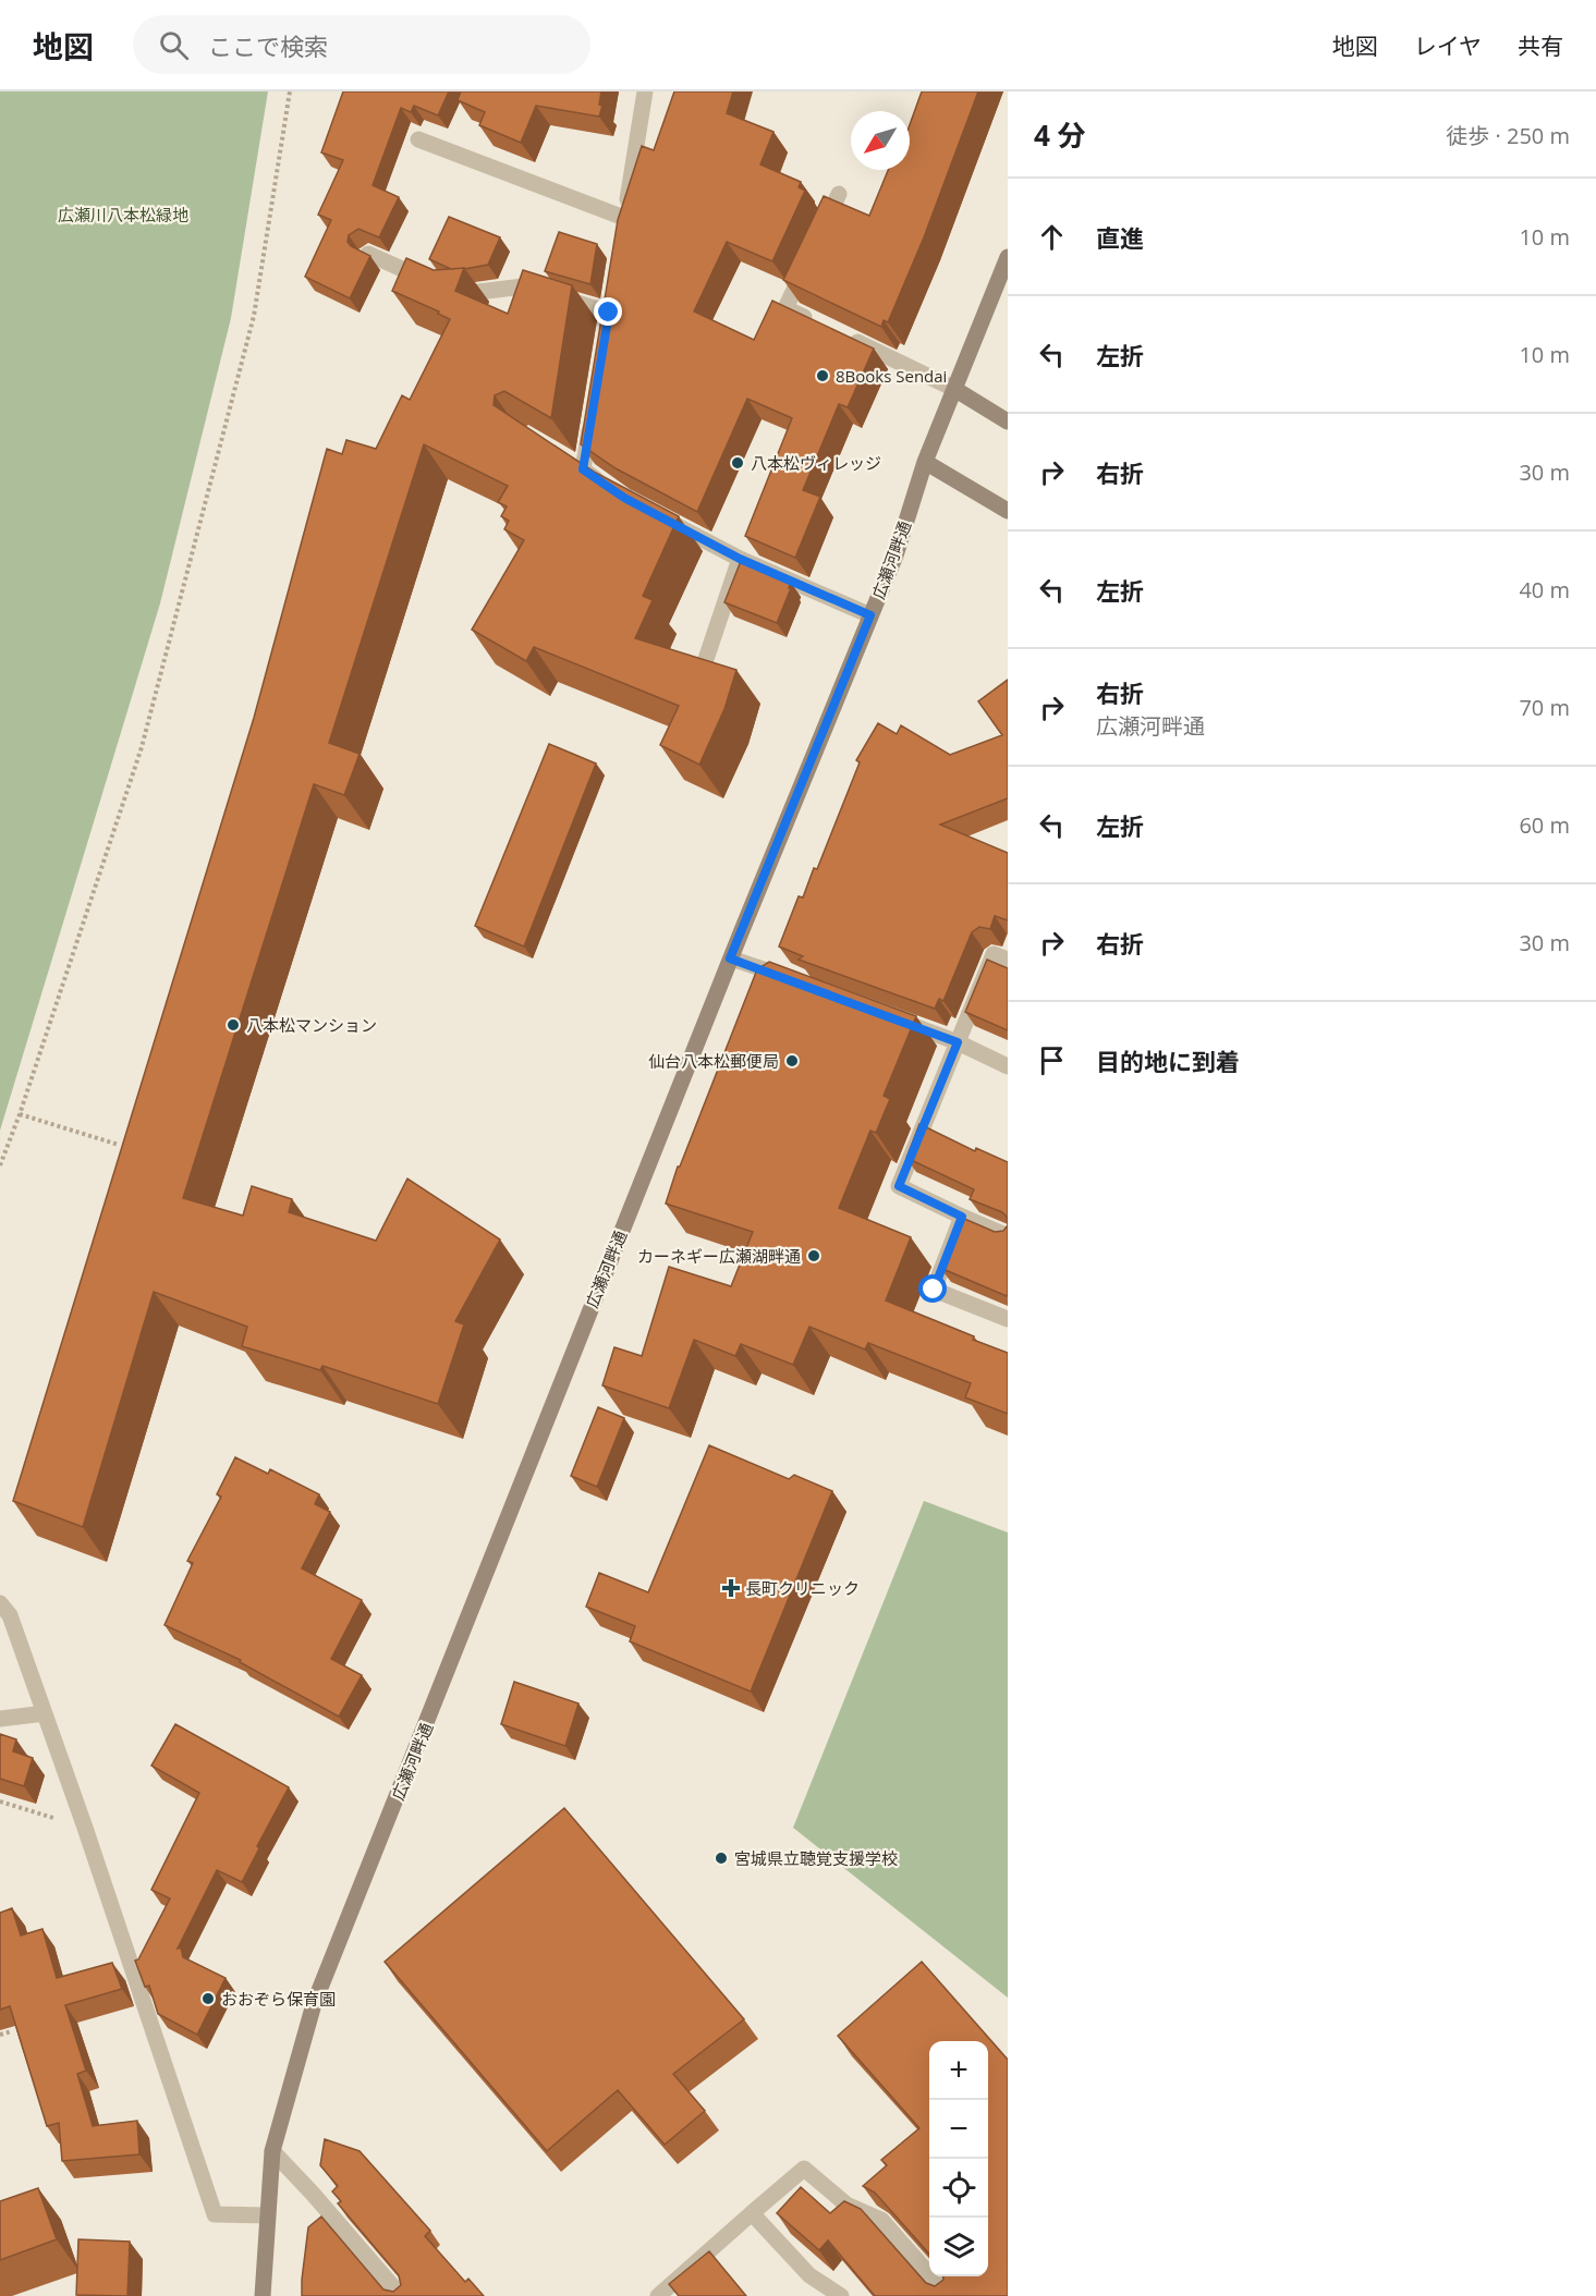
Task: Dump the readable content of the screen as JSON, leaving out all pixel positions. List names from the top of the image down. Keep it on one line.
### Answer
{"streets":{"street":["広瀬河畔通"]},"parks":["広瀬川八本松緑地"],"places":{"other":["8Books Sendai","八本松ヴィレッジ","八本松マンション","仙台八本松郵便局","カーネギー広瀬湖畔通","宮城県立聴覚支援学校","おおぞら保育園"],"health":["長町クリニック"]},"north":"bottom left","page":{"header":"地図","search":"ここで検索","nav":["地図","レイヤ","共有"],"heading":["4 分","徒歩 · 250 m"],"list":[["直進","10 m"],["左折","10 m"],["右折","30 m"],["左折","40 m"],["右折","広瀬河畔通","70 m"],["左折","60 m"],["右折","30 m"],"目的地に到着"],"map_buttons":["+","−"]}}
